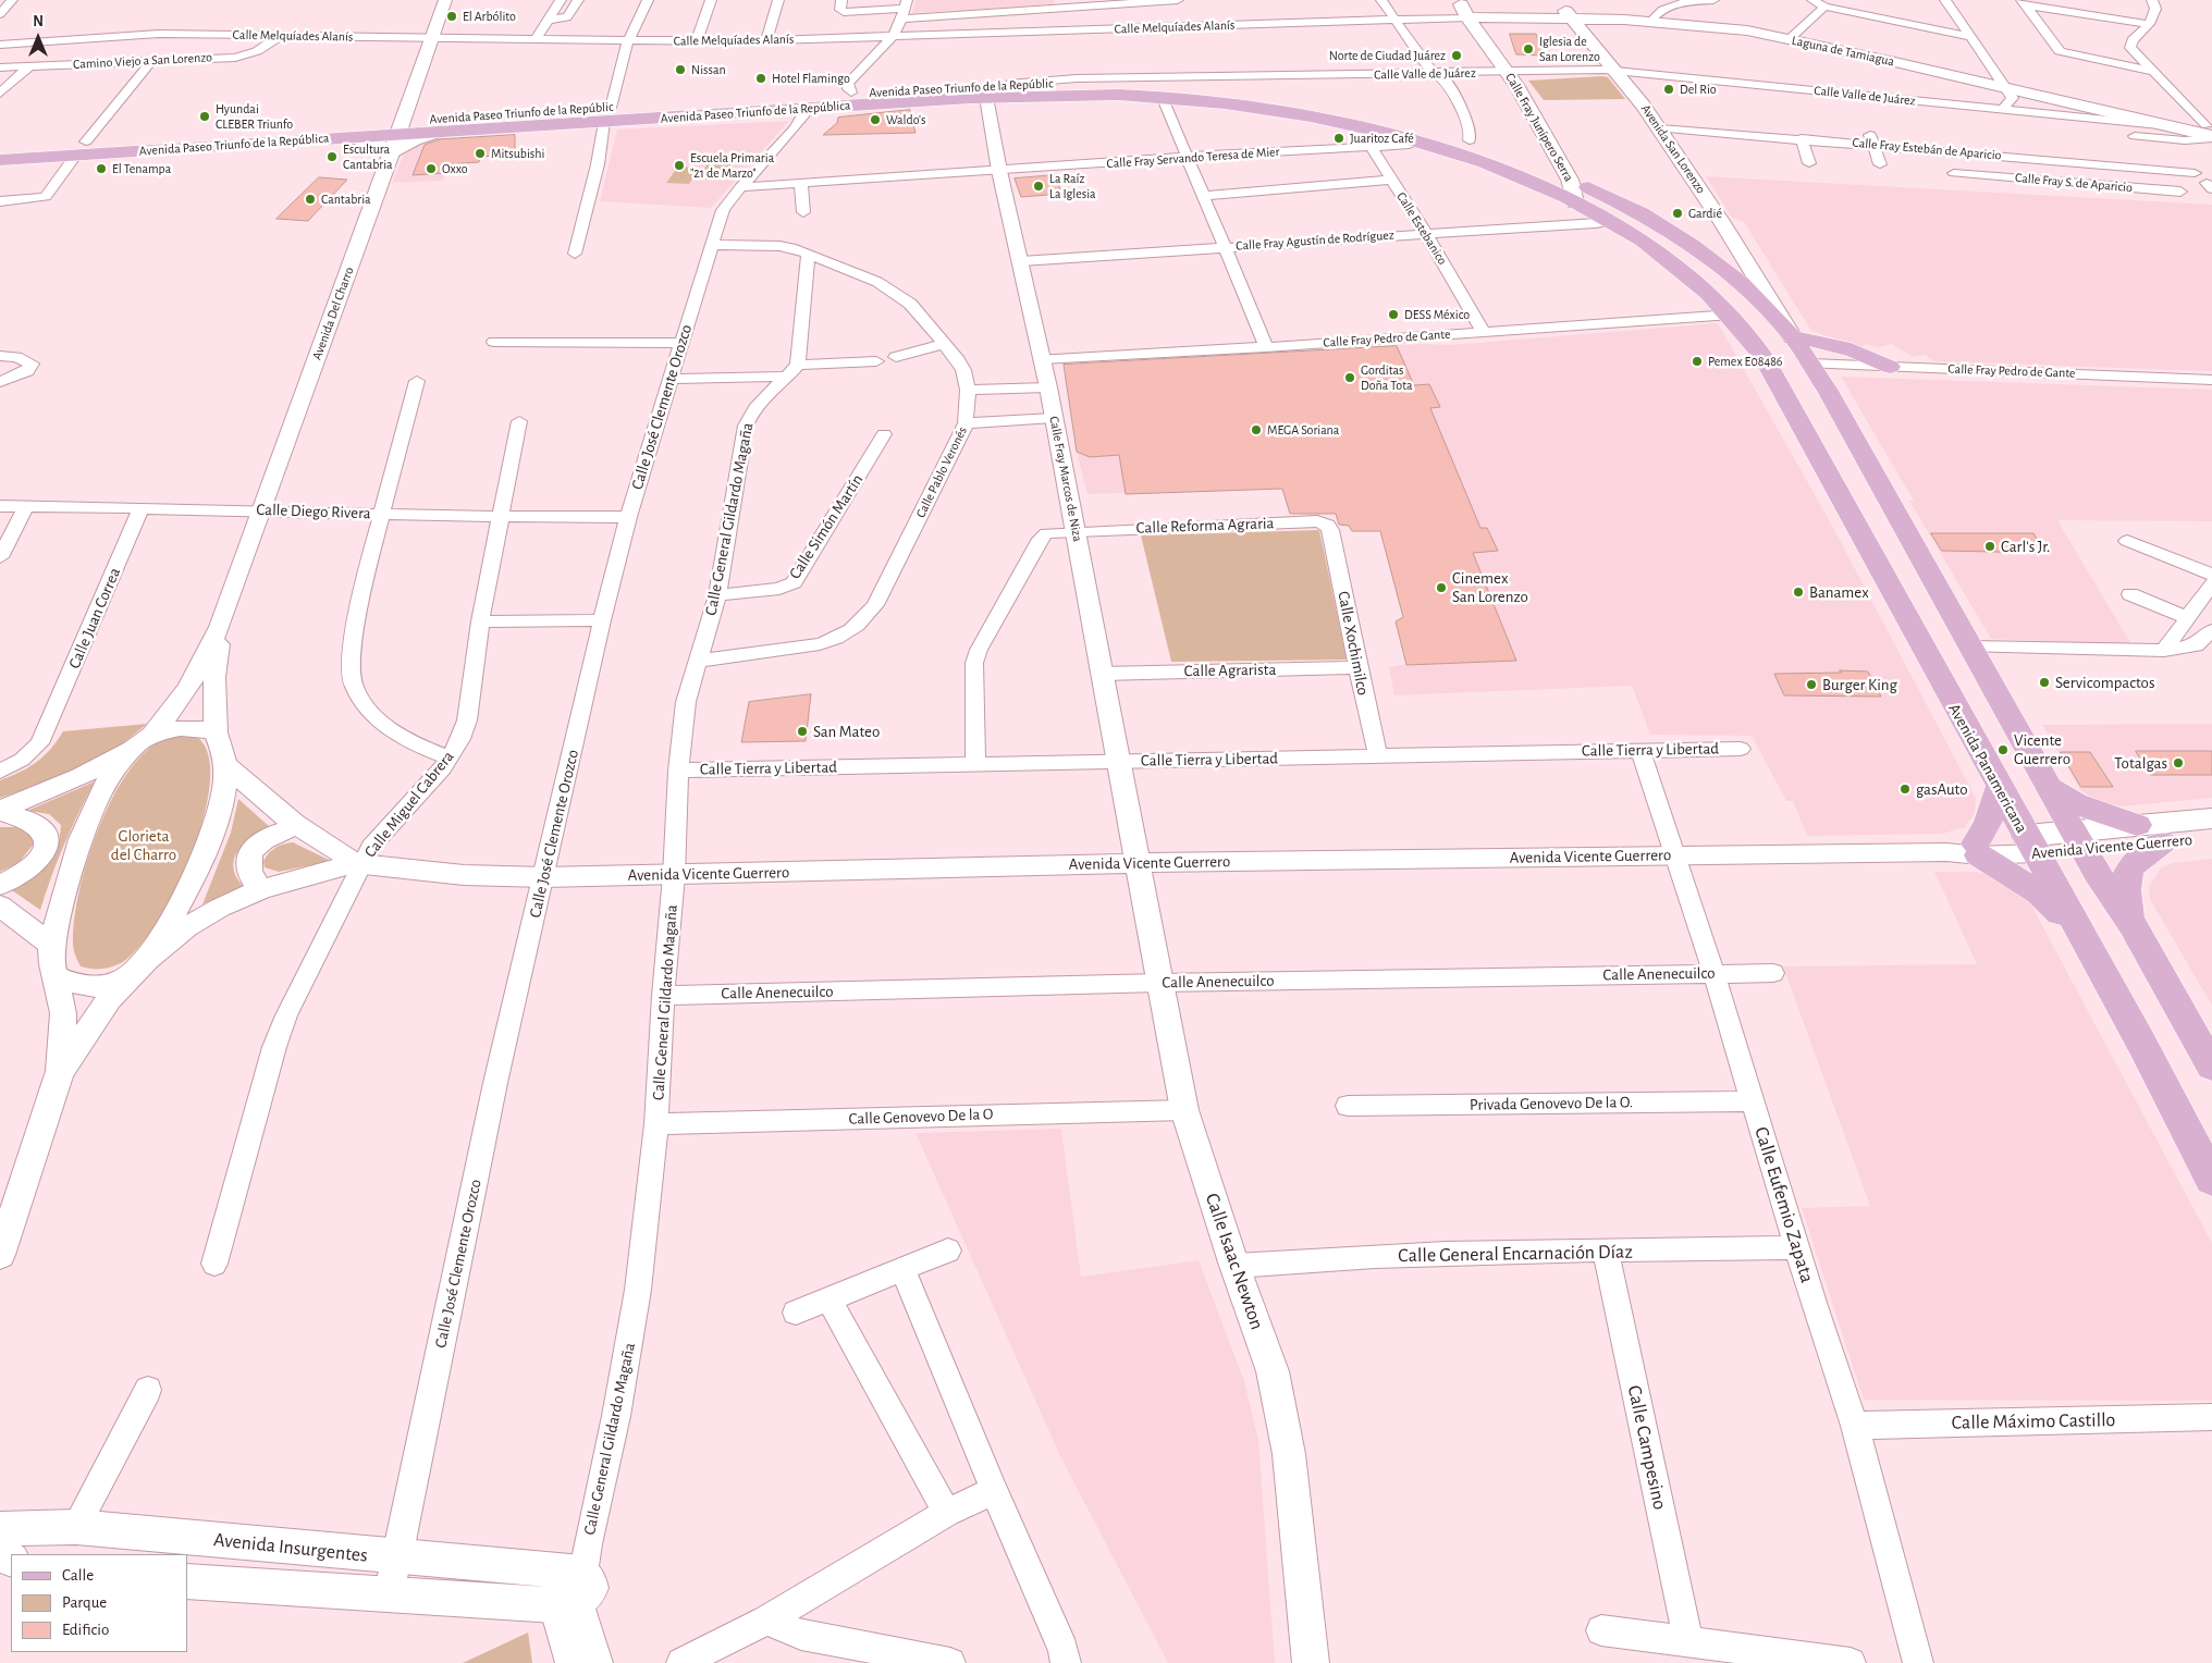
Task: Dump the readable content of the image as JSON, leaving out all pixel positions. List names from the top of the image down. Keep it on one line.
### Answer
{"streets":{"main road":["Laguna de Tamiagua","Avenida Paseo Triunfo de la Repúblic","Avenida Paseo Triunfo de la República","Calle Fray Junípero Serra","Avenida San Lorenzo","Avenida Panamericana","Avenida Vicente Guerrero"],"street":["Calle Melquíades Alanís","Camino Viejo a San Lorenzo","Calle Valle de Juárez","Calle Fray Estebán de Aparicio","Calle Fray Servando Teresa de Mier","Calle Fray S. de Aparicio","Calle Estebanico","Calle Fray Agustín de Rodríguez","Avenida Del Charro","Calle Fray Pedro de Gante","Calle José Clemente Orozco","Calle Pablo Veronés","Calle Fray Marcos de Niza","Calle Diego Rivera","Calle General Gildardo Magaña","Calle Reforma Agraria","Calle Simón Martín","Calle Juan Correa","Calle Xochimilco","Calle Agrarista","Calle Tierra y Libertad","Calle Miguel Cabrera","Calle Anenecuilco","Privada Genovevo De la O.","Calle Genovevo De la O","Calle Eufemio Zapata","Calle General Encarnación Díaz","Calle Isaac Newton","Calle Máximo Castillo","Calle Campesino","Avenida Insurgentes"]},"crossings":[["Calle Melquíades Alanís","Laguna de Tamiagua"],["Calle Melquíades Alanís","Camino Viejo a San Lorenzo"],["Calle Melquíades Alanís","Calle Fray Junípero Serra"],["Calle Melquíades Alanís","Avenida Del Charro"],["Laguna de Tamiagua","Calle Valle de Juárez"],["Laguna de Tamiagua","Calle Fray Junípero Serra"],["Laguna de Tamiagua","Avenida San Lorenzo"],["Calle Valle de Juárez","Avenida Paseo Triunfo de la Repúblic"],["Calle Valle de Juárez","Calle Fray Junípero Serra"],["Calle Valle de Juárez","Avenida San Lorenzo"],["Avenida Paseo Triunfo de la Repúblic","Avenida Paseo Triunfo de la República"],["Avenida Paseo Triunfo de la Repúblic","Avenida Del Charro"],["Avenida Paseo Triunfo de la República","Calle Fray Junípero Serra"],["Avenida Paseo Triunfo de la República","Calle Fray Servando Teresa de Mier"],["Avenida Paseo Triunfo de la República","Calle Estebanico"],["Avenida Paseo Triunfo de la República","Calle Fray Agustín de Rodríguez"],["Avenida Paseo Triunfo de la República","Avenida Del Charro"],["Avenida Paseo Triunfo de la República","Calle Fray Pedro de Gante"],["Avenida Paseo Triunfo de la República","Calle José Clemente Orozco"],["Avenida Paseo Triunfo de la República","Calle Fray Marcos de Niza"],["Avenida Paseo Triunfo de la República","Avenida Panamericana"],["Avenida San Lorenzo","Calle Fray Estebán de Aparicio"],["Calle Fray Estebán de Aparicio","Calle Fray S. de Aparicio"],["Calle Fray Servando Teresa de Mier","Calle Estebanico"],["Calle Fray Servando Teresa de Mier","Calle José Clemente Orozco"],["Calle Fray Servando Teresa de Mier","Calle Fray Marcos de Niza"],["Calle Estebanico","Calle Fray Agustín de Rodríguez"],["Calle Estebanico","Calle Fray Pedro de Gante"],["Calle Fray Agustín de Rodríguez","Calle Fray Marcos de Niza"],["Avenida Del Charro","Calle Diego Rivera"],["Calle Fray Pedro de Gante","Calle Fray Marcos de Niza"],["Calle José Clemente Orozco","Calle Pablo Veronés"],["Calle José Clemente Orozco","Calle Diego Rivera"],["Calle José Clemente Orozco","Avenida Vicente Guerrero"],["Calle José Clemente Orozco","Avenida Insurgentes"],["Calle Pablo Veronés","Calle General Gildardo Magaña"],["Calle Fray Marcos de Niza","Calle Reforma Agraria"],["Calle Fray Marcos de Niza","Calle Agrarista"],["Calle Fray Marcos de Niza","Calle Tierra y Libertad"],["Calle Fray Marcos de Niza","Avenida Vicente Guerrero"],["Calle Fray Marcos de Niza","Calle Isaac Newton"],["Calle Diego Rivera","Calle Juan Correa"],["Calle Diego Rivera","Calle Miguel Cabrera"],["Calle General Gildardo Magaña","Calle Simón Martín"],["Calle General Gildardo Magaña","Calle Tierra y Libertad"],["Calle General Gildardo Magaña","Avenida Vicente Guerrero"],["Calle General Gildardo Magaña","Calle Anenecuilco"],["Calle General Gildardo Magaña","Calle Genovevo De la O"],["Calle General Gildardo Magaña","Avenida Insurgentes"],["Calle Reforma Agraria","Calle Xochimilco"],["Calle Xochimilco","Calle Agrarista"],["Calle Xochimilco","Calle Tierra y Libertad"],["Calle Tierra y Libertad","Calle Eufemio Zapata"],["Avenida Panamericana","Avenida Vicente Guerrero"],["Calle Miguel Cabrera","Avenida Vicente Guerrero"],["Avenida Vicente Guerrero","Calle Eufemio Zapata"],["Avenida Vicente Guerrero","Calle Isaac Newton"],["Calle Anenecuilco","Calle Eufemio Zapata"],["Calle Anenecuilco","Calle Isaac Newton"],["Privada Genovevo De la O.","Calle Eufemio Zapata"],["Calle Genovevo De la O","Calle Isaac Newton"],["Calle Eufemio Zapata","Calle General Encarnación Díaz"],["Calle Eufemio Zapata","Calle Máximo Castillo"],["Calle General Encarnación Díaz","Calle Isaac Newton"],["Calle General Encarnación Díaz","Calle Campesino"]],"parks":["Glorieta del Charro"],"places":["El Arbólito","Iglesia de San Lorenzo","Norte de Ciudad Juárez","Nissan","Hotel Flamingo","Del Rio","Hyundai CLEBER Triunfo","Waldo's","Juaritoz Café","Mitsubishi","Escultura Cantabria","Escuela Primaria \"21 de Marzo\"","El Tenampa","Oxxo","La Raíz La Iglesia","Cantabria","Gardié","DESS México","Pemex E08486","Gorditas Doña Tota","MEGA Soriana","Carl's Jr.","Cinemex San Lorenzo","Banamex","Servicompactos","Burger King","San Mateo","Vicente Guerrero","Totalgas","gasAuto"],"legend":["Calle","Parque","Edificio"],"north":"top"}
